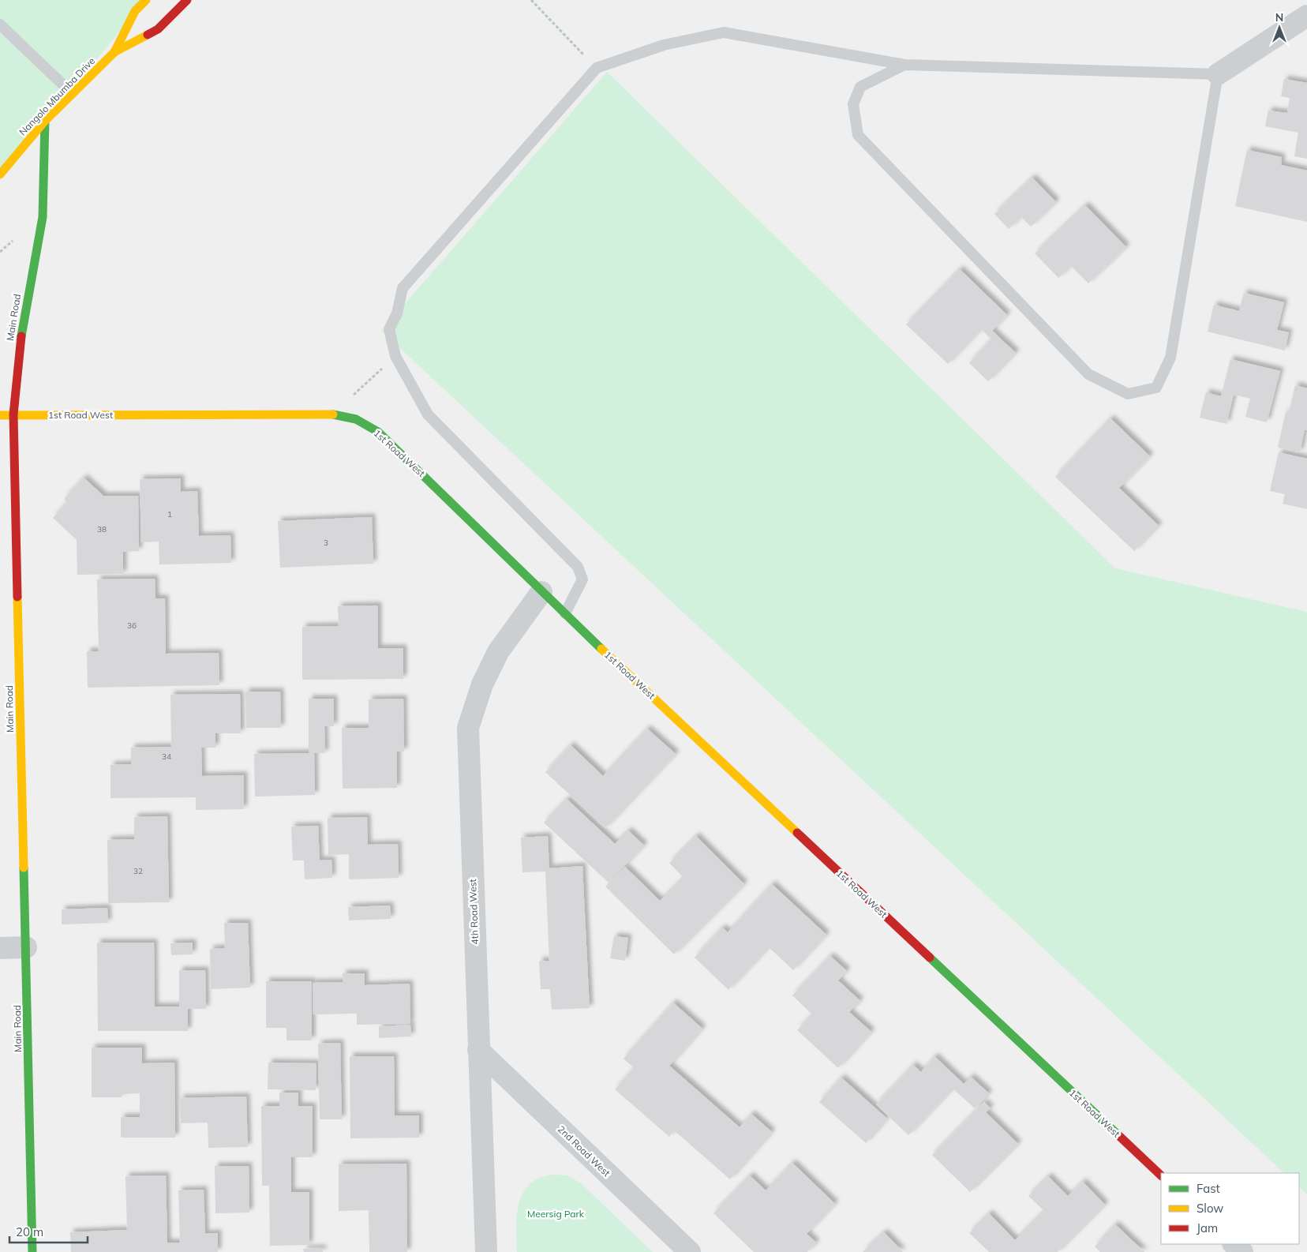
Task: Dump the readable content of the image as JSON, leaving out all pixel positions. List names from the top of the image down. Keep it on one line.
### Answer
{"streets":{"street":["Nangolo Mbumba Drive","Main Road","1st Road West","4th Road West","2nd Road West"]},"crossings":[["Nangolo Mbumba Drive","Main Road"],["Main Road","1st Road West"],["1st Road West","4th Road West"],["4th Road West","2nd Road West"]],"parks":["Meersig Park"],"house_numbers":["1","38","3","36","34","32"],"legend":["Fast","Slow","Jam"],"scale_bar":"20 m","north":"top"}
